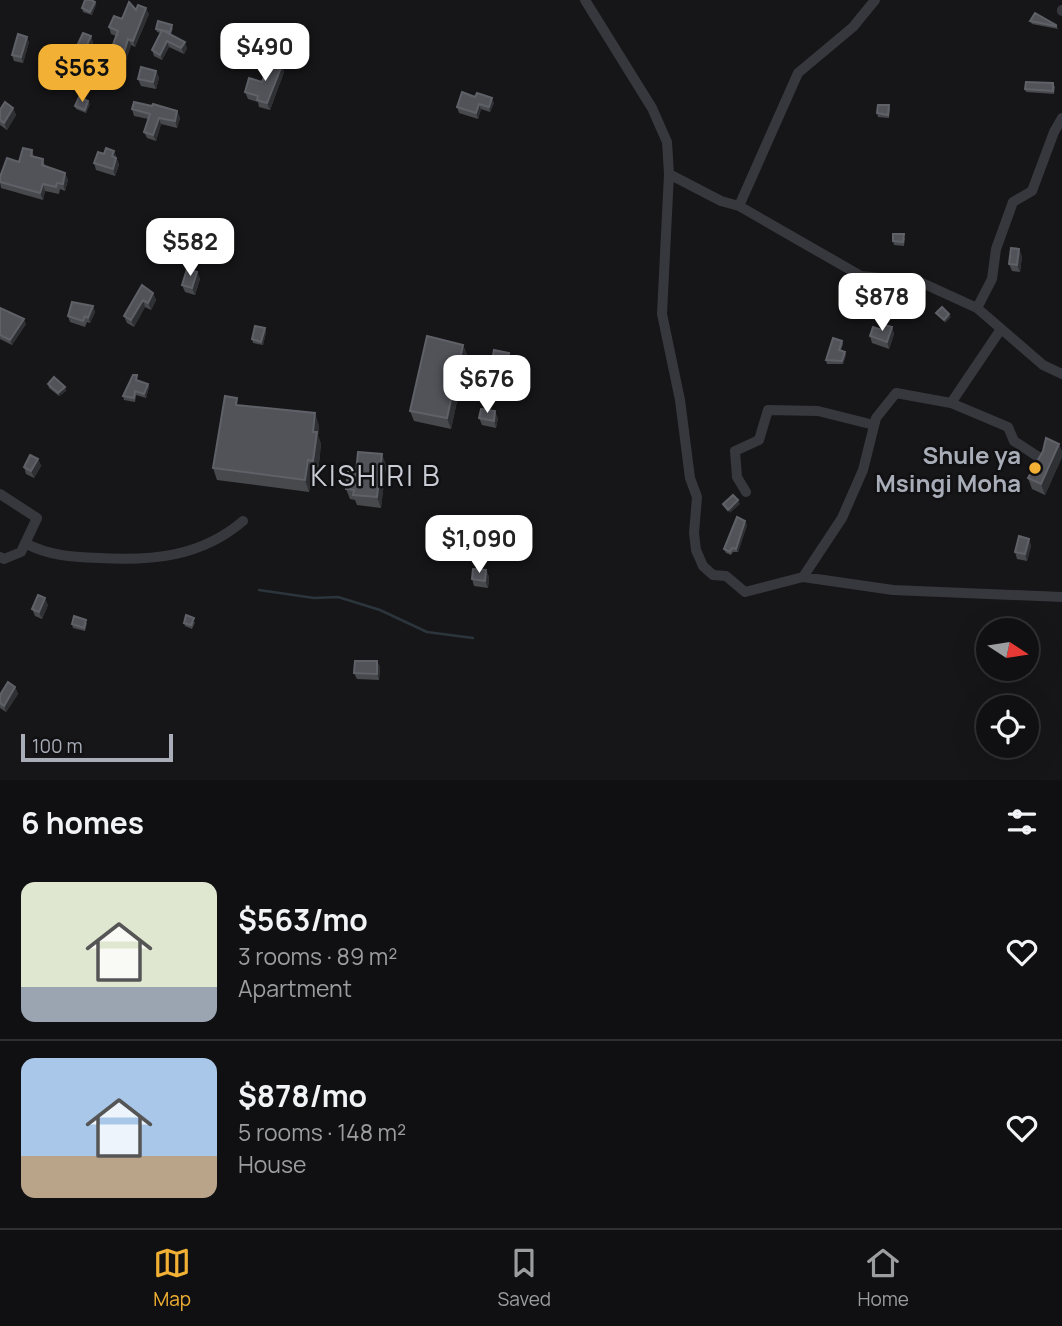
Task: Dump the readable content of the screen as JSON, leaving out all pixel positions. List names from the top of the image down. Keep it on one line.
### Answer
{"districts":["KISHIRI B"],"places":["Shule ya Msingi Moha"],"scale_bar":"100 m","north":"right","page":{"price":["$490","$563","$582","$878","$676","$1,090"],"scale":"100 m","heading":"6 homes","list":[{"name":"$563/mo","note":"3 rooms · 89 m² · Apartment"},{"name":"$878/mo","note":"5 rooms · 148 m² · House"}],"tabs":["Map","Saved","Home"]}}
